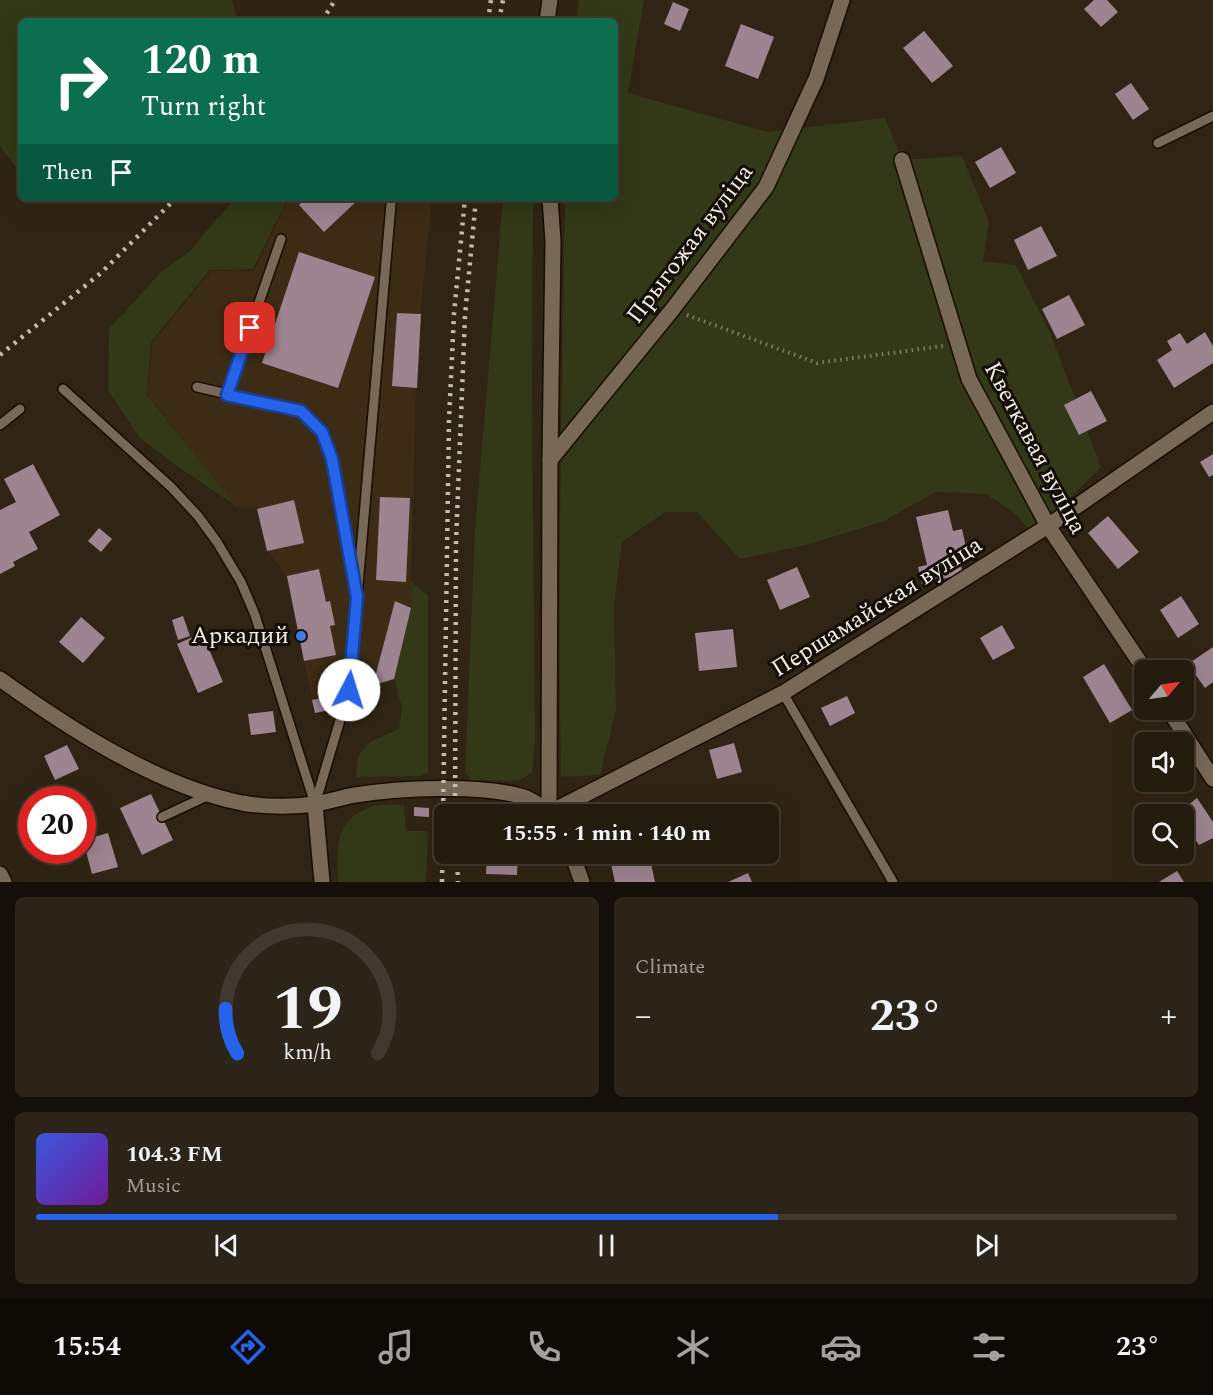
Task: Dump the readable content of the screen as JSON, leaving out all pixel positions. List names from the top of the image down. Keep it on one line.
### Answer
{"streets":{"street":["Прыгожая вуліца","Кветкавая вуліца","Першамайская вуліца"]},"crossings":[["Кветкавая вуліца","Першамайская вуліца"]],"places":["Аркадий"],"north":"top right","page":{"turn":["120 m","Turn right"],"then":"Then","limit":"20","trip":"15:55 · 1 min · 140 m","tile":"Climate","heat":["−","23°","+"],"song":["104.3 FM","Music"],"tabs":["15:54","23°"],"gauge":["19","km/h"]}}
